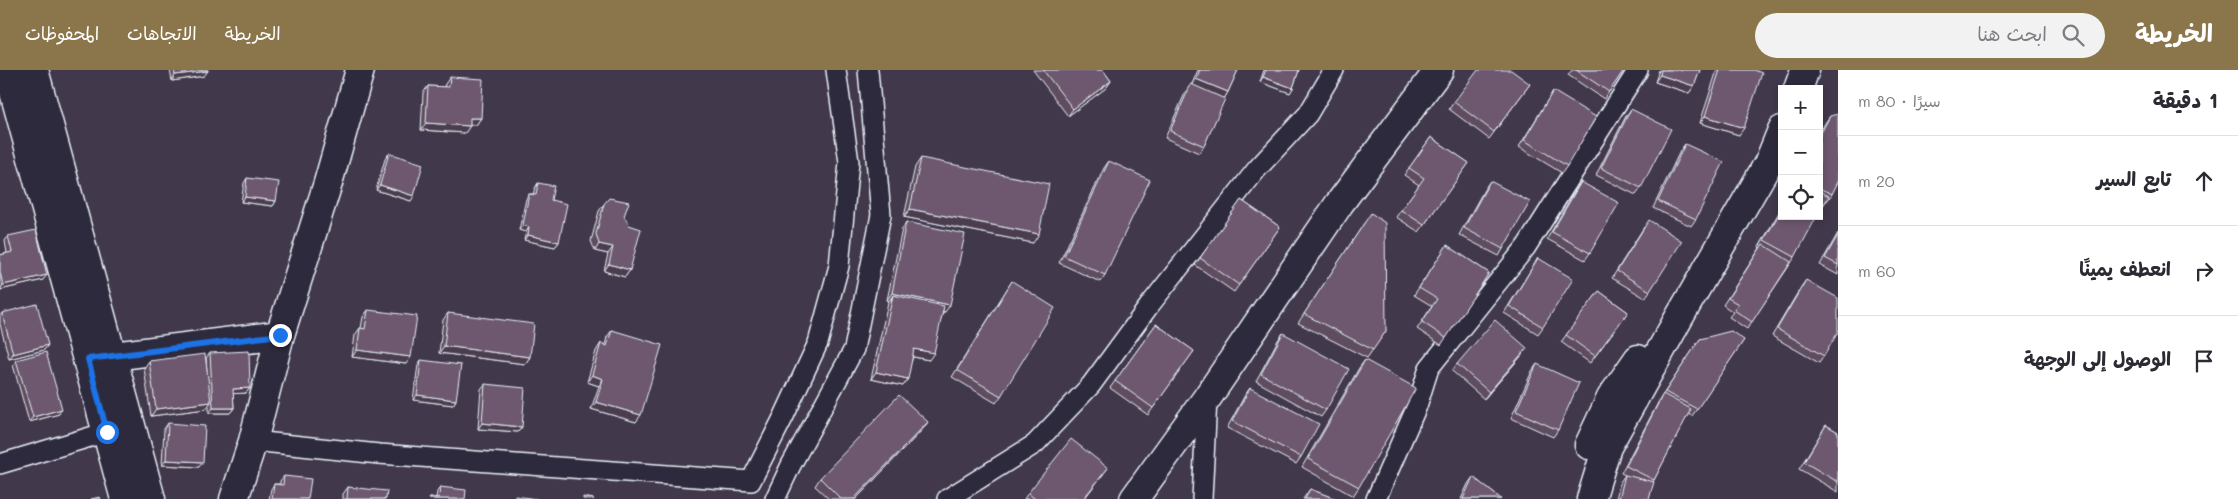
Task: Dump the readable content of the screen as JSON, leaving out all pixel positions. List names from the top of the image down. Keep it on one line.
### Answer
{"page":{"header":"الخريطة","search":"ابحث هنا","nav":["الخريطة","الاتجاهات","المحفوظات"],"heading":["1 دقيقة","سيرًا · 80 m"],"map_buttons":["+","−"],"list":[["تابع السير","20 m"],["انعطف يمينًا","60 m"],"الوصول إلى الوجهة"]}}
